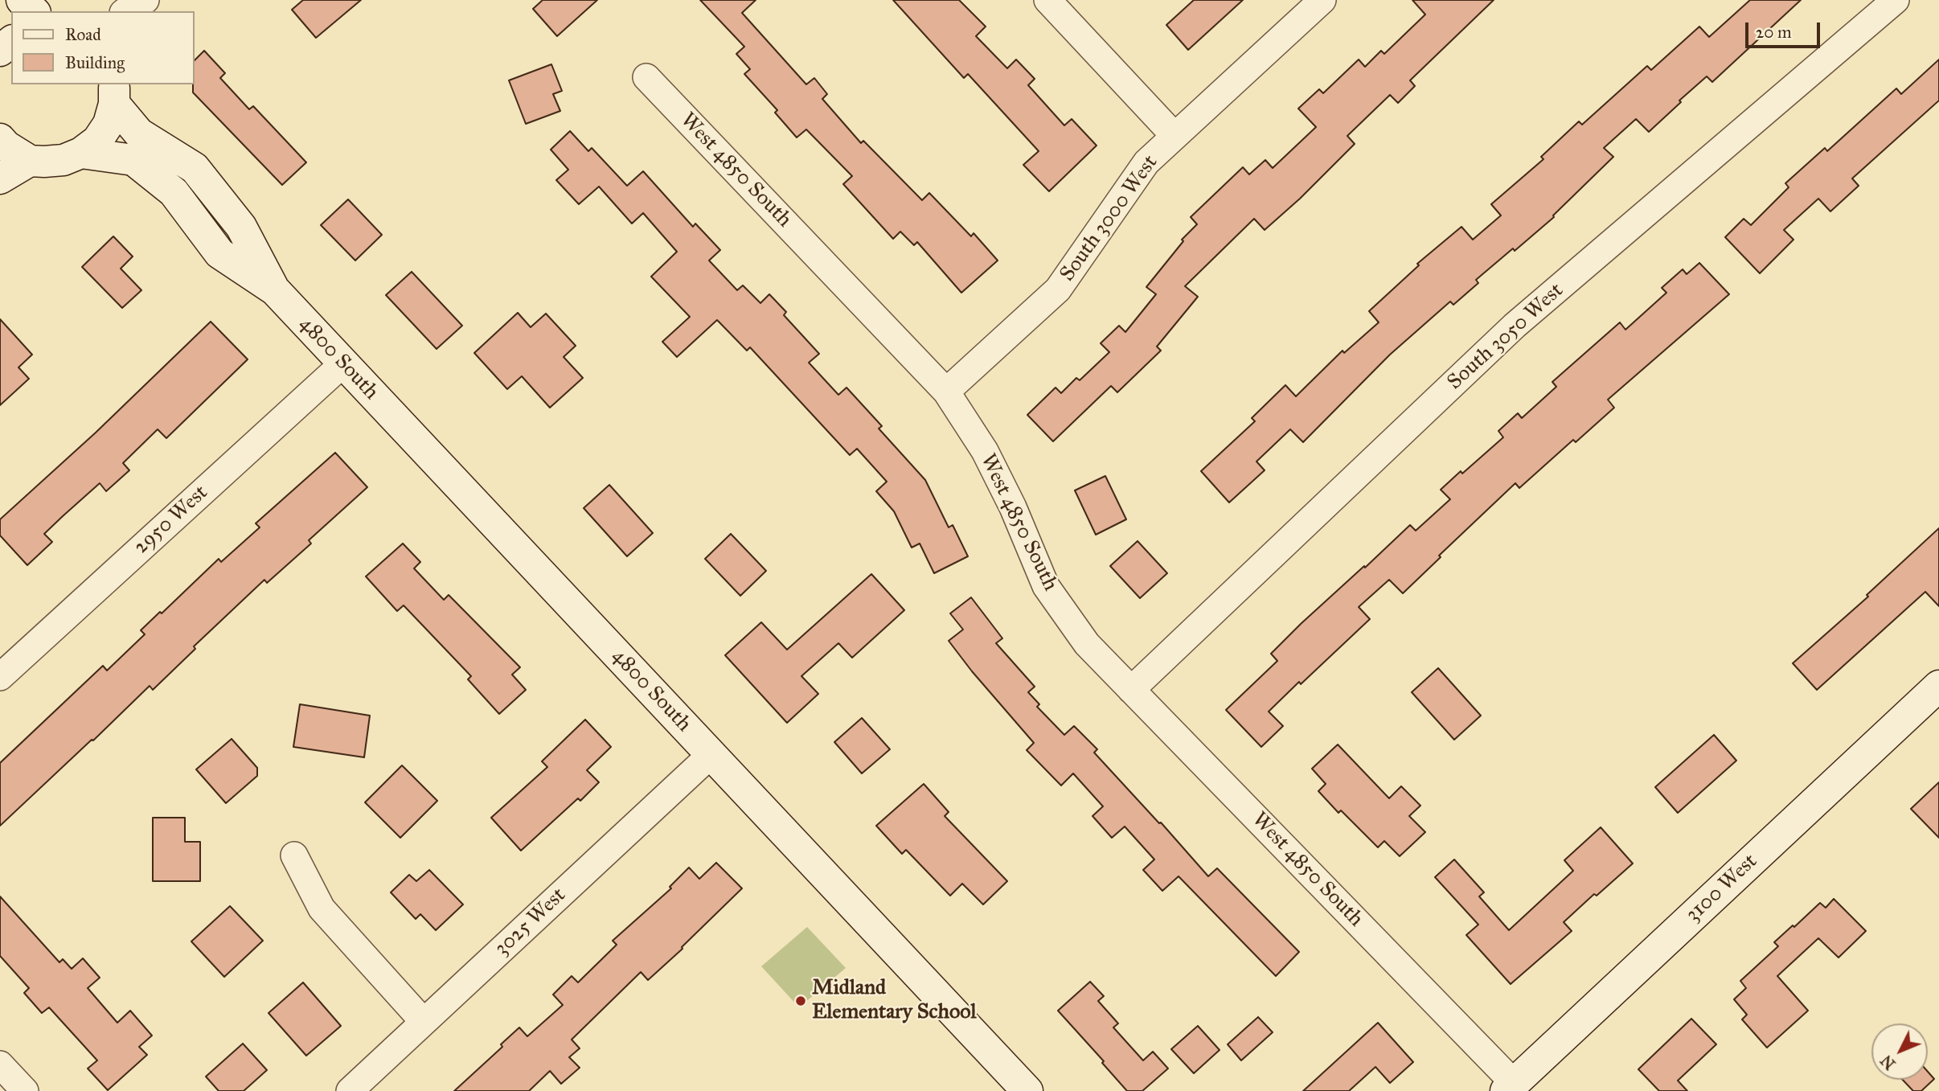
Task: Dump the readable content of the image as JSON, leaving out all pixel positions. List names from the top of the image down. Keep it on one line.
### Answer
{"streets":{"main road":["4800 South","3100 West"],"street":["West 4850 South","South 3000 West","South 3050 West","2950 West","3025 West"]},"crossings":[["West 4850 South","South 3000 West"],["West 4850 South","South 3050 West"],["West 4850 South","3100 West"],["4800 South","2950 West"],["4800 South","3025 West"]],"places":["Midland Elementary School"],"legend":["Road","Building"],"scale_bar":"20 m","north":"bottom left"}
